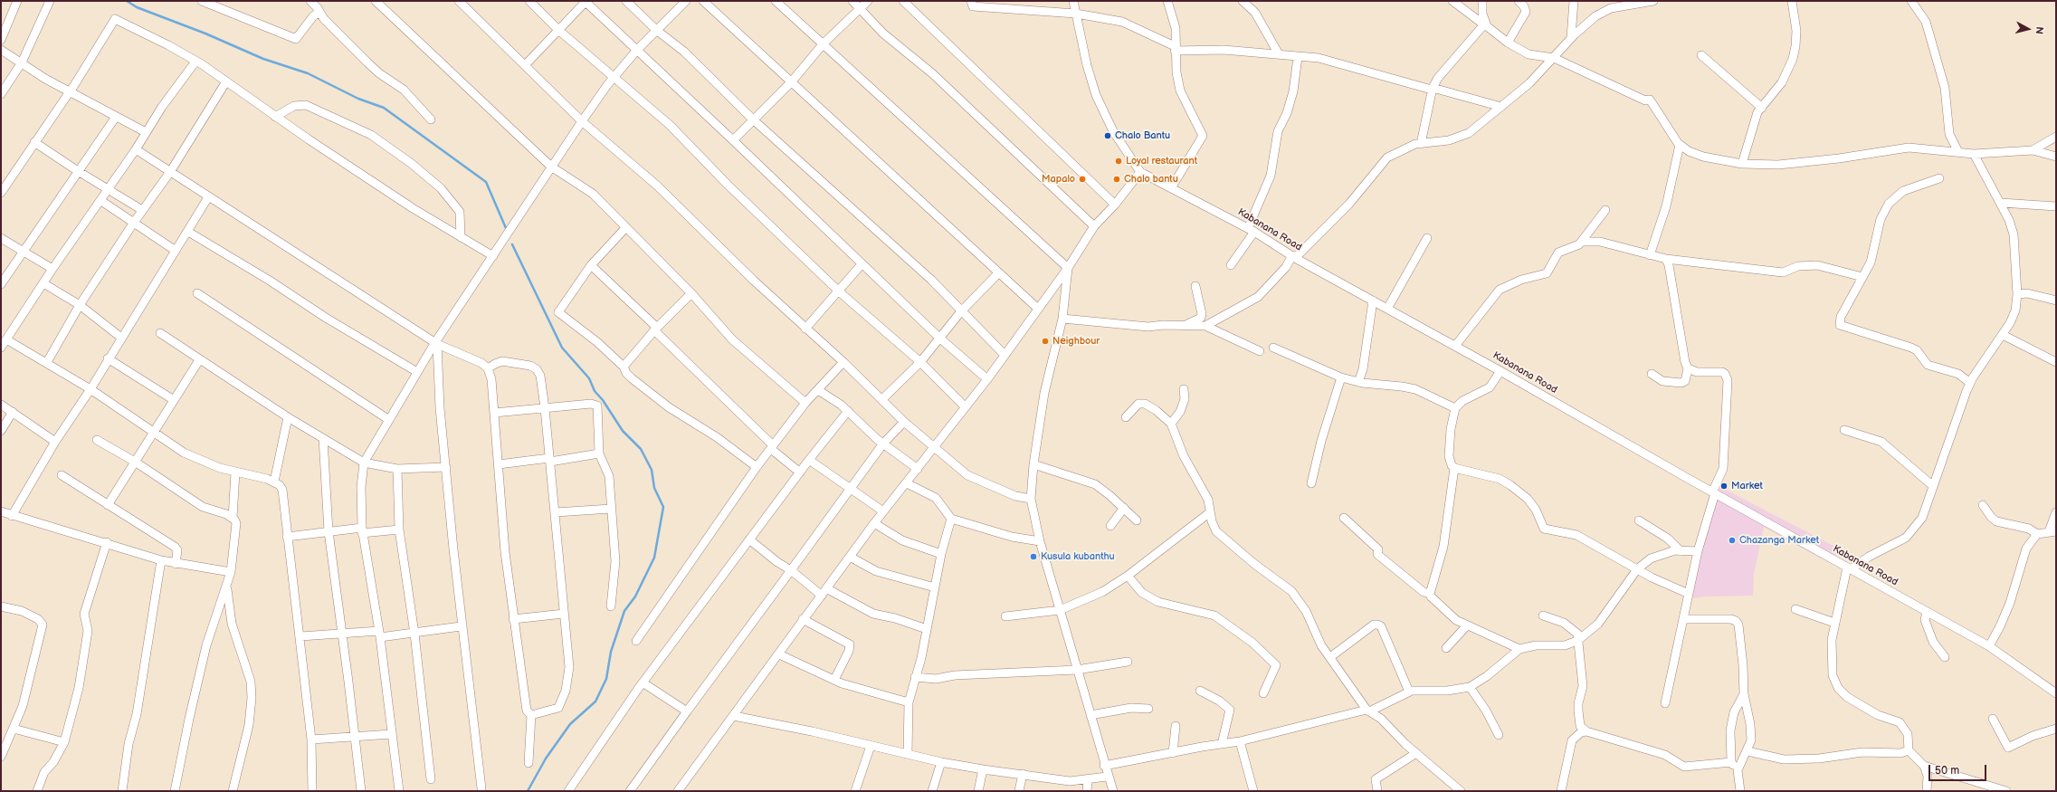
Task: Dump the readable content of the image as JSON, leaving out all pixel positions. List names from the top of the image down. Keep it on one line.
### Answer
{"streets":{"street":["Kabanana Road"]},"places":["Chalo Bantu","Loyal restaurant","Mapalo","Chalo bantu","Neighbour","Market","Chazanga Market","Kusula kubanthu"],"scale_bar":"50 m","north":"right"}
